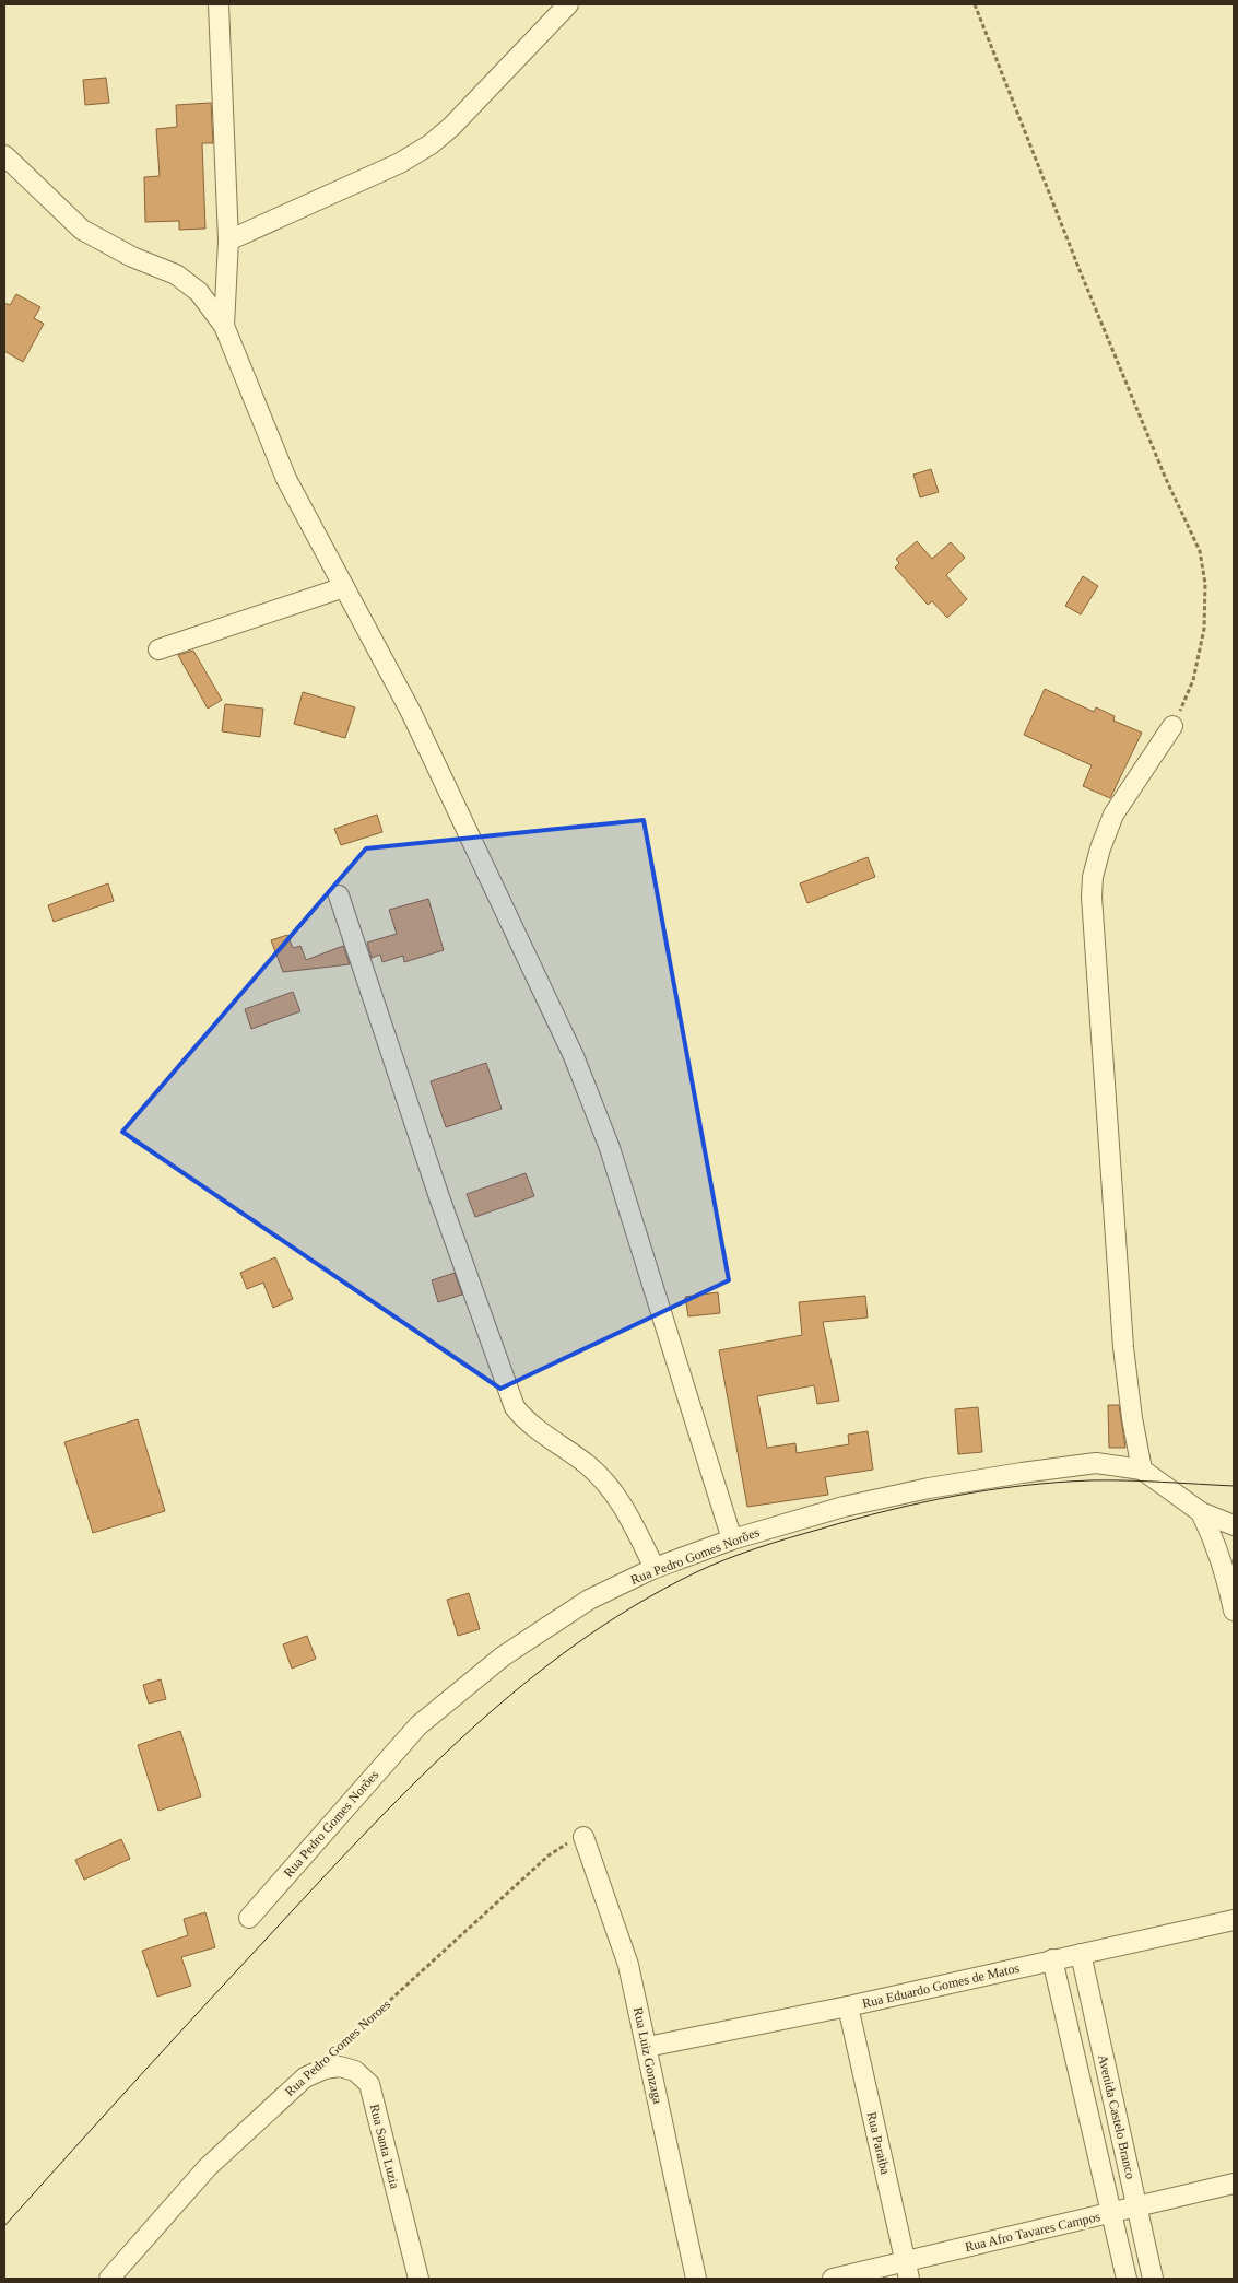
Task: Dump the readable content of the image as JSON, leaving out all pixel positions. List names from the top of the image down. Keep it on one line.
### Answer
{"streets":{"street":["Rua Pedro Gomes Norões","Rua Eduardo Gomes de Matos","Rua Pedro Gomes Noroes","Rua Luiz Gonzaga","Avenida Castelo Branco","Rua Paraiba","Rua Santa Luzia","Rua Afro Tavares Campos"]},"crossings":[["Rua Eduardo Gomes de Matos","Rua Luiz Gonzaga"],["Rua Eduardo Gomes de Matos","Avenida Castelo Branco"],["Rua Eduardo Gomes de Matos","Rua Paraiba"],["Rua Pedro Gomes Noroes","Rua Luiz Gonzaga"],["Rua Pedro Gomes Noroes","Rua Santa Luzia"],["Avenida Castelo Branco","Rua Afro Tavares Campos"],["Rua Paraiba","Rua Afro Tavares Campos"]]}
